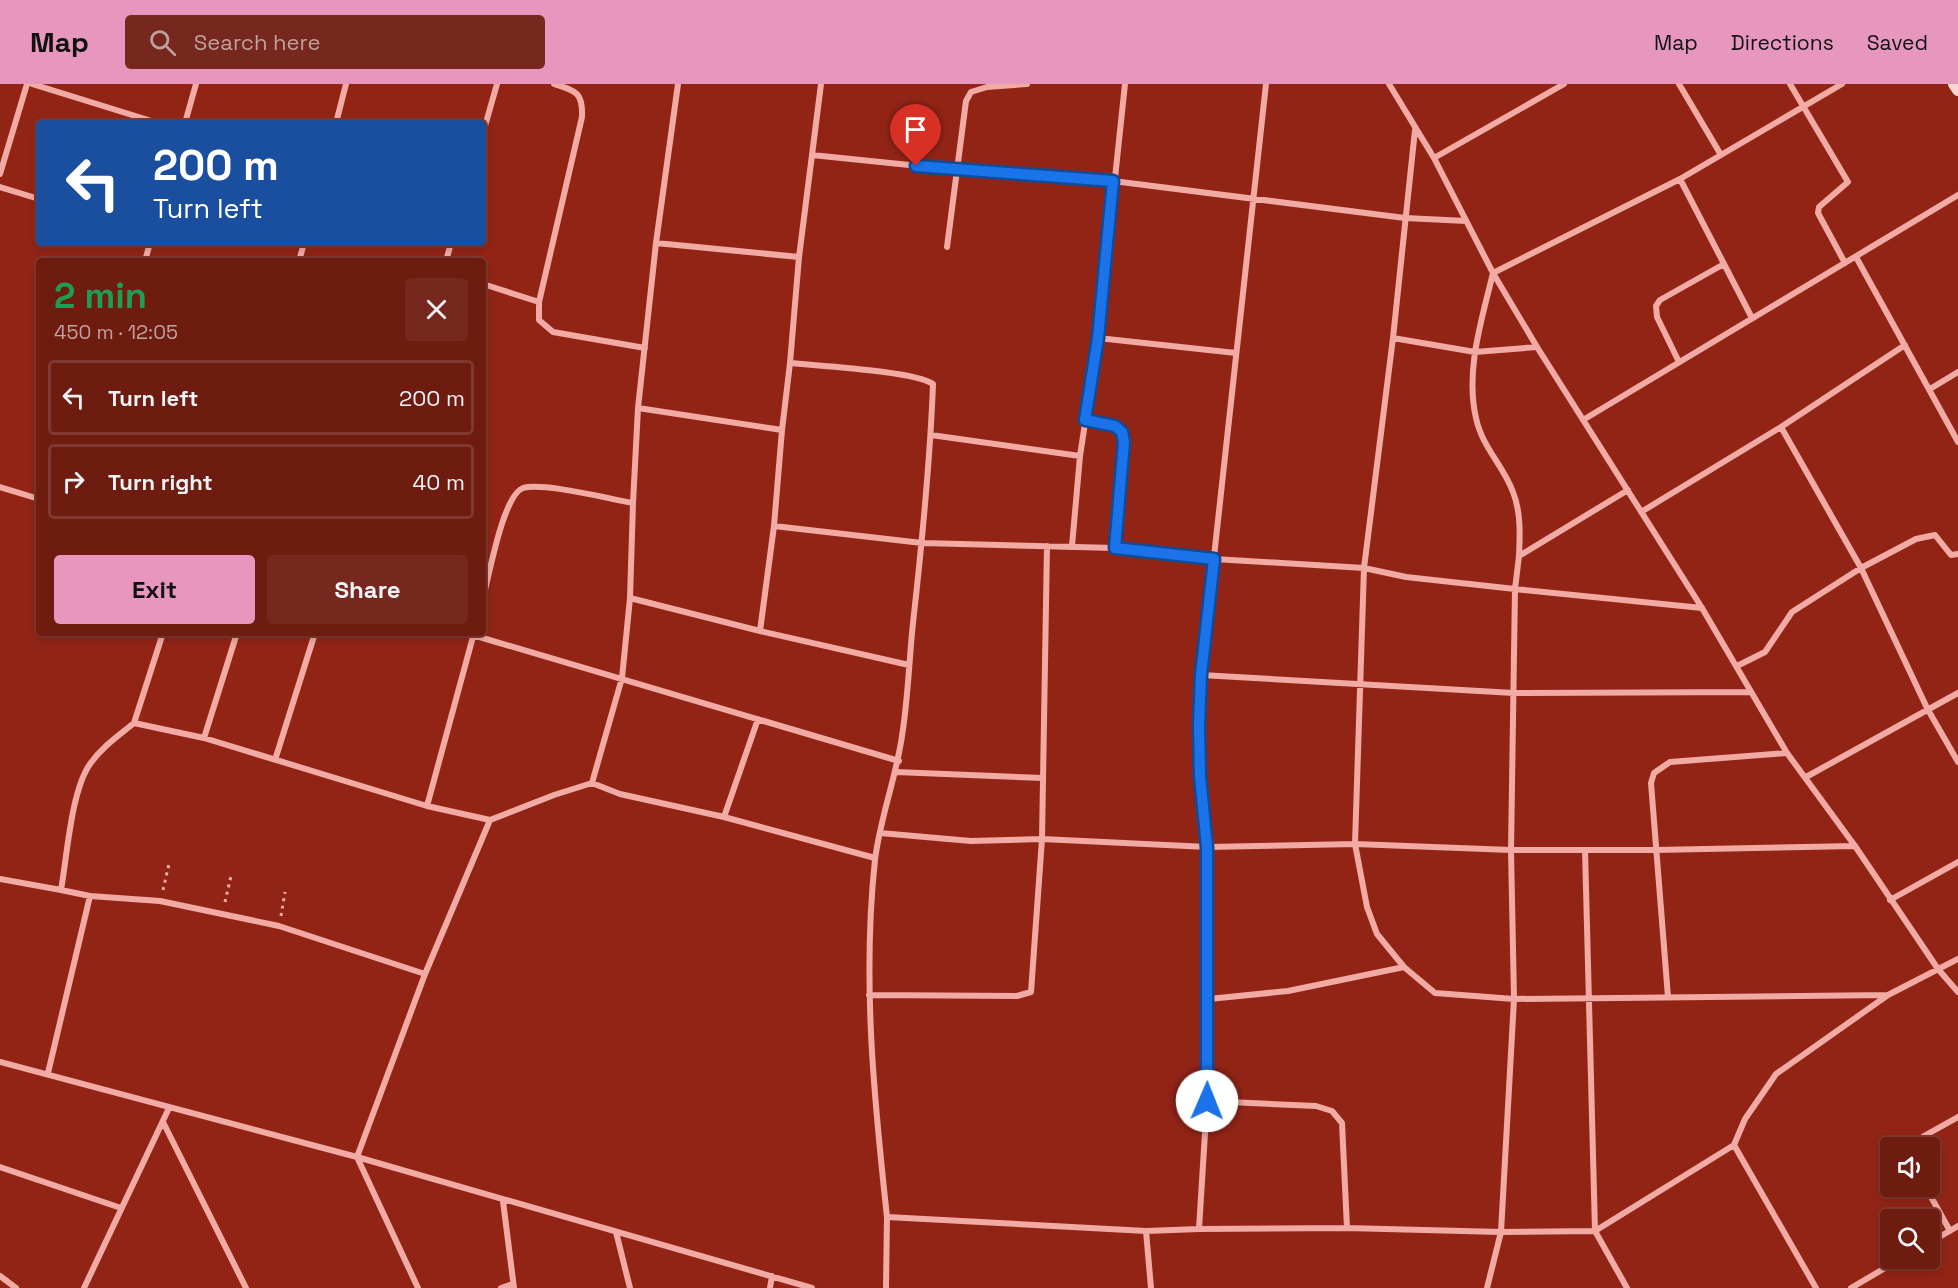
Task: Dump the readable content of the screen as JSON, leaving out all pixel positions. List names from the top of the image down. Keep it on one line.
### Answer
{"page":{"header":"Map","search":"Search here","nav":["Map","Directions","Saved"],"turn":["200 m","Turn left"],"heading":["2 min","450 m · 12:05"],"list":[{"name":"Turn left","value":"200 m"},{"name":"Turn right","value":"40 m"}],"buttons":["Exit","Share"]}}
